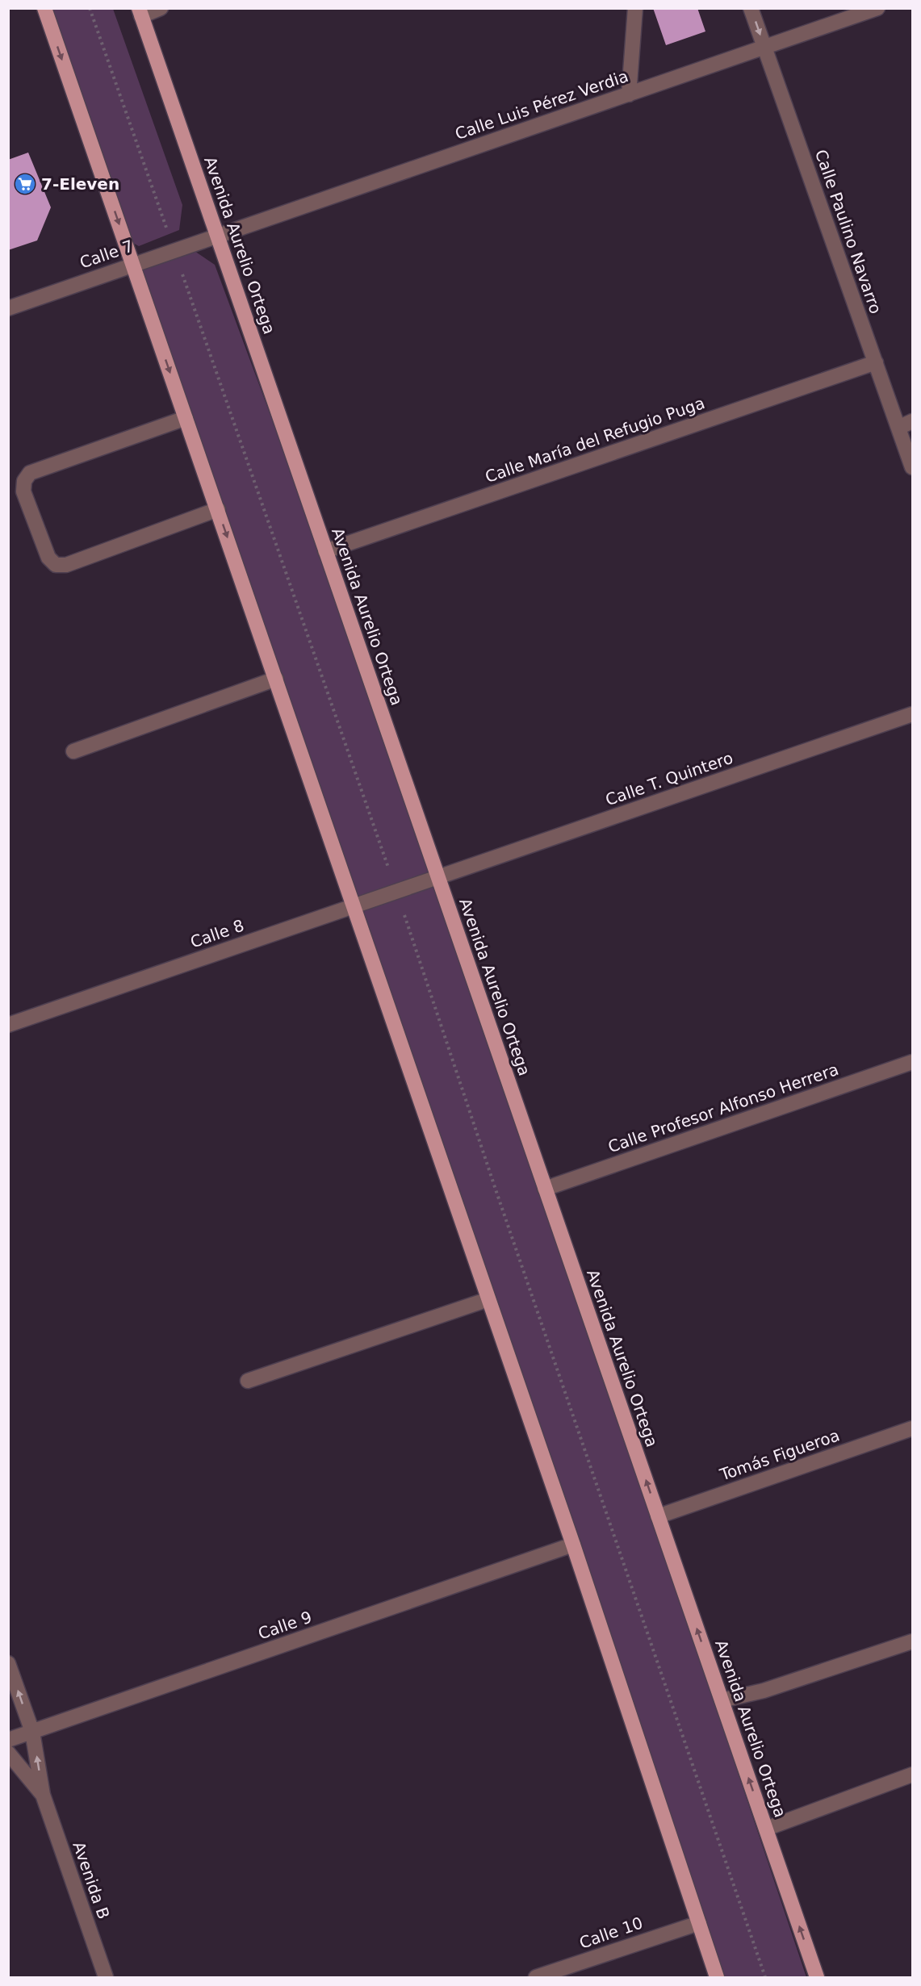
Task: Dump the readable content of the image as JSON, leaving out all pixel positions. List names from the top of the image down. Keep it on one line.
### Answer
{"streets":{"main road":["Avenida Aurelio Ortega"],"street":["Calle Luis Pérez Verdia","Calle Paulino Navarro","Calle 7","Calle María del Refugio Puga","Calle T. Quintero","Calle 8","Calle Profesor Alfonso Herrera","Tomás Figueroa","Calle 9","Avenida B","Calle 10"]},"crossings":[["Calle Luis Pérez Verdia","Calle Paulino Navarro"],["Calle Luis Pérez Verdia","Avenida Aurelio Ortega"],["Calle Luis Pérez Verdia","Calle 7"],["Calle Paulino Navarro","Calle María del Refugio Puga"],["Avenida Aurelio Ortega","Calle 7"],["Avenida Aurelio Ortega","Calle María del Refugio Puga"],["Avenida Aurelio Ortega","Calle T. Quintero"],["Avenida Aurelio Ortega","Calle 8"],["Avenida Aurelio Ortega","Calle Profesor Alfonso Herrera"],["Avenida Aurelio Ortega","Tomás Figueroa"],["Calle T. Quintero","Calle 8"],["Calle 9","Avenida B"]],"places":{"supermarket":["7-Eleven"]}}
